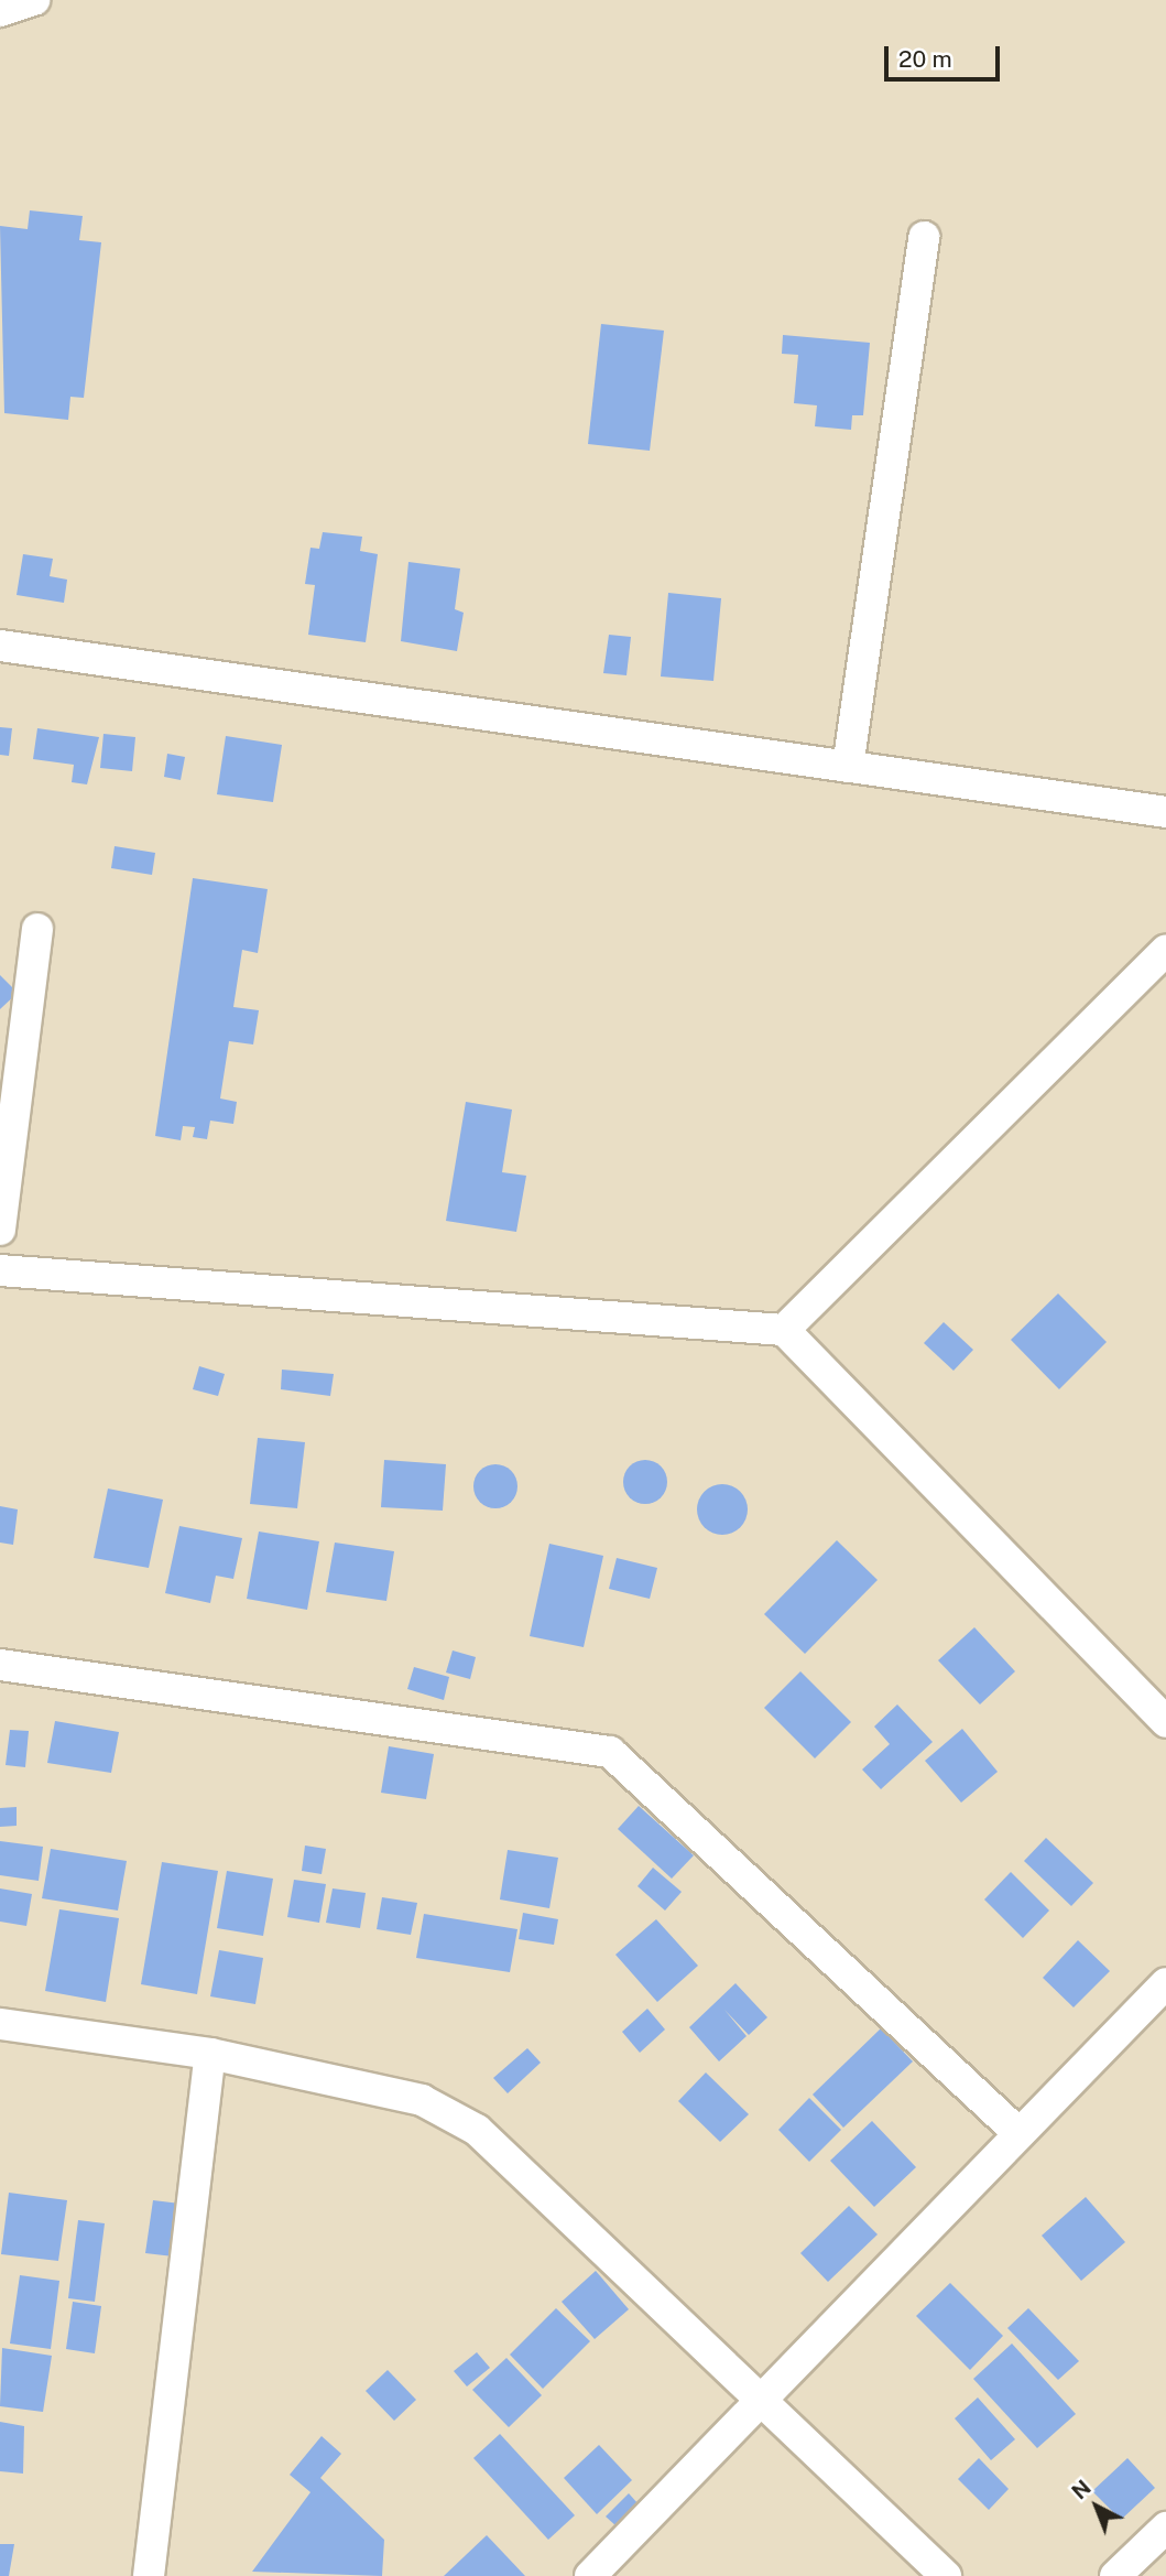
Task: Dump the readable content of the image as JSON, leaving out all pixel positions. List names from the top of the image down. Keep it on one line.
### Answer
{"scale_bar":"20 m","north":"top left"}
